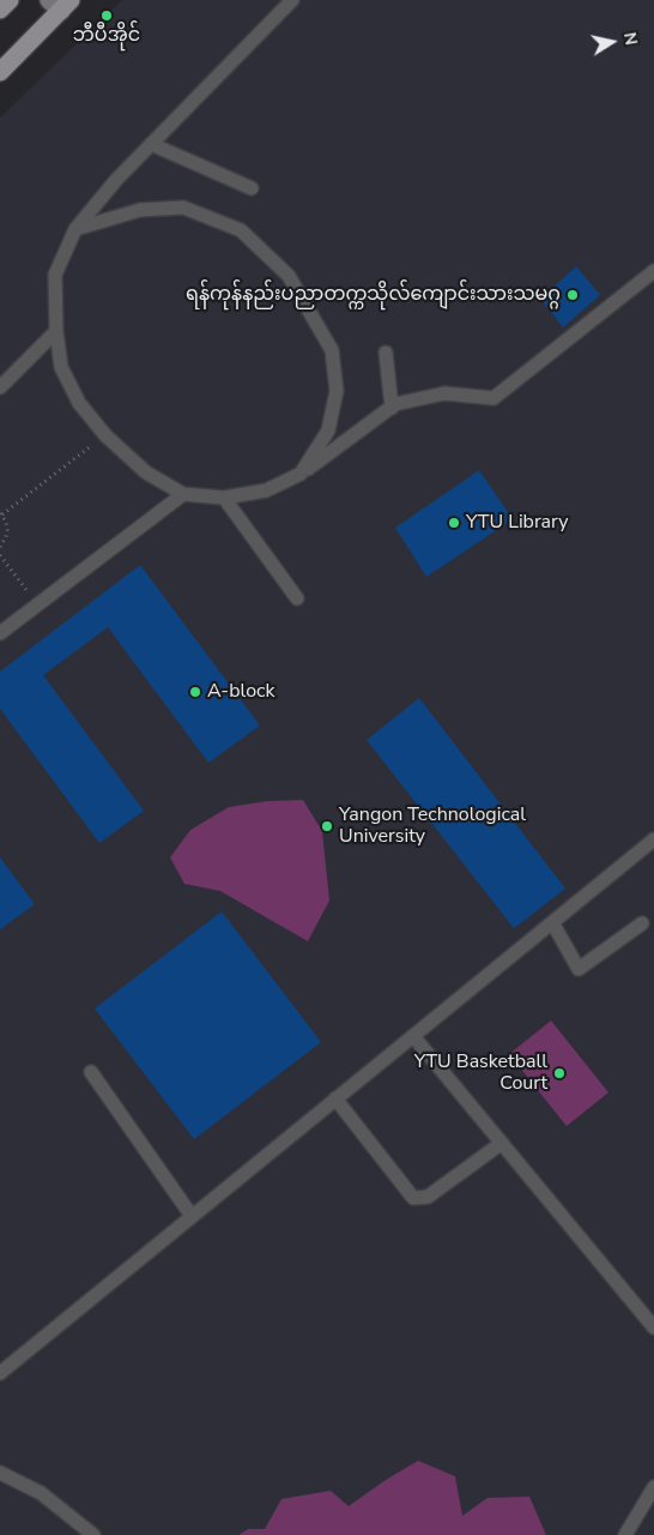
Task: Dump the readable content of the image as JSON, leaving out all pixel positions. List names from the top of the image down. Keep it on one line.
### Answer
{"places":["ဘီပီအိုင်","ရန်ကုန်နည်းပညာတက္ကသိုလ်ကျောင်းသားသမဂ္ဂ","YTU Library","A-block","Yangon Technological University","YTU Basketball Court"],"north":"right"}
